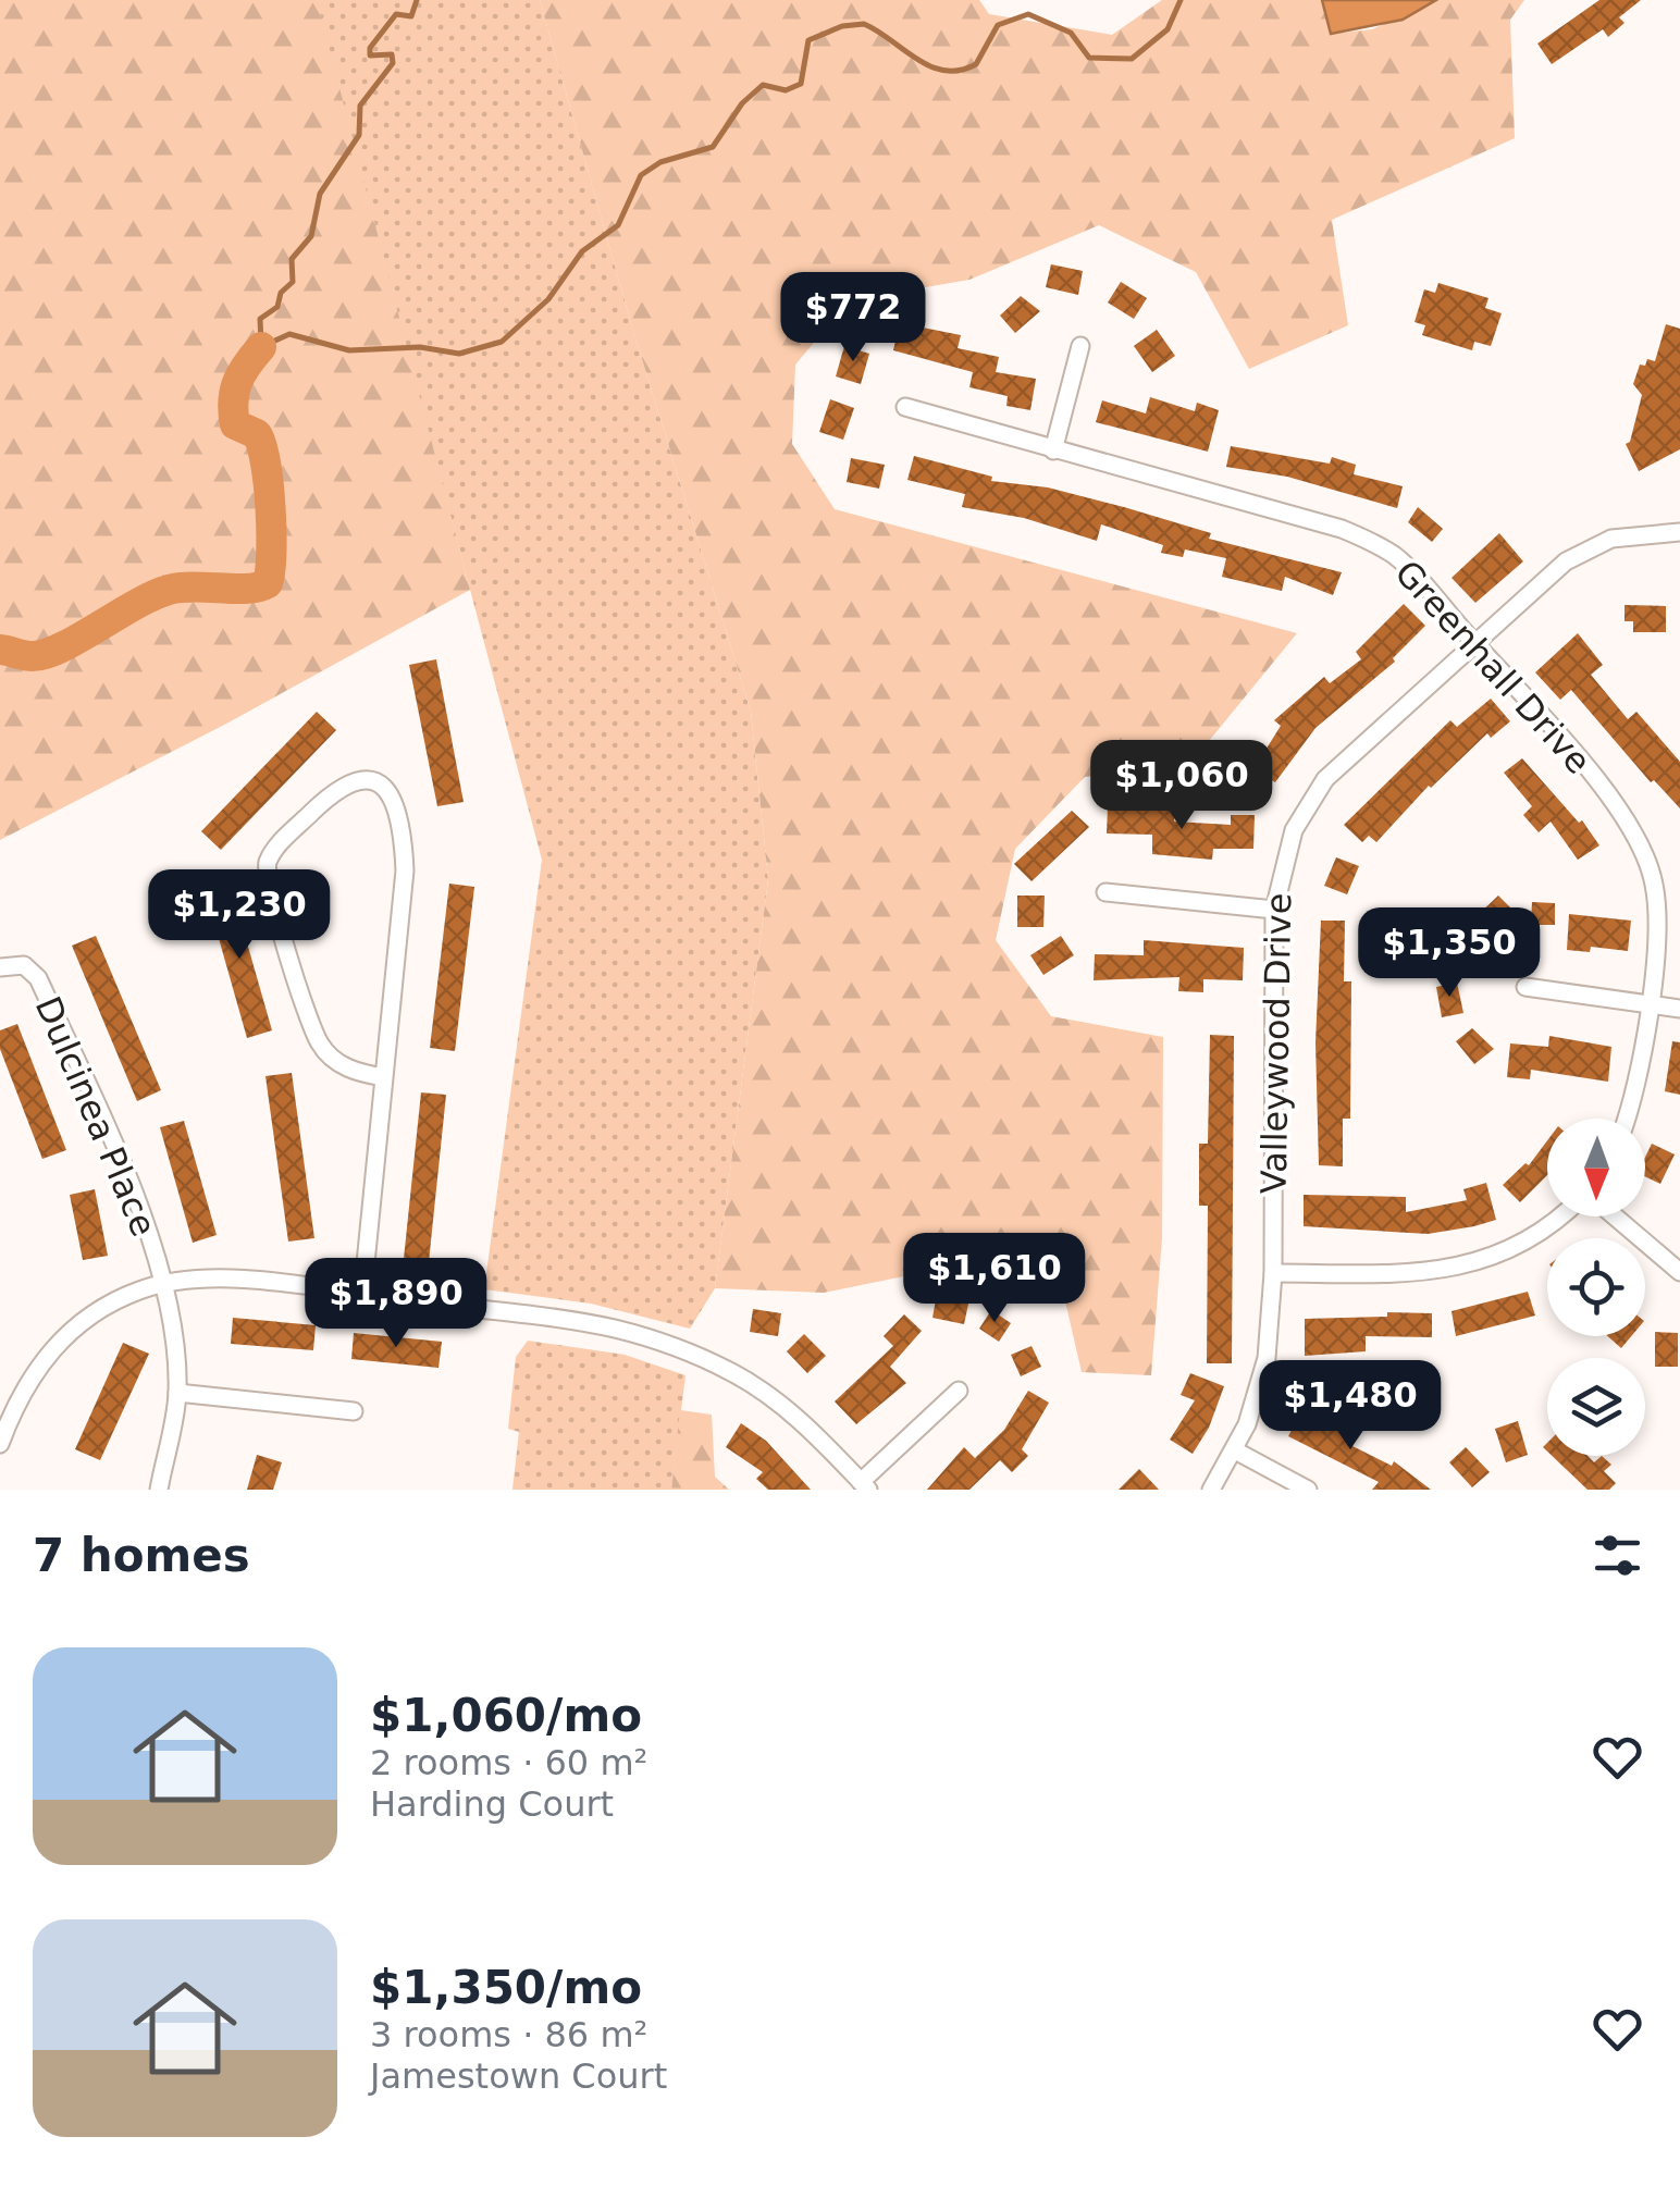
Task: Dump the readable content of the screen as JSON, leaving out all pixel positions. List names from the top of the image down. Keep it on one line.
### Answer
{"streets":{"street":["Greenhall Drive","Valleywood Drive","Dulcinea Place"]},"crossings":[["Greenhall Drive","Valleywood Drive"]],"north":"bottom","page":{"price":["$772","$1,060","$1,230","$1,350","$1,610","$1,890","$1,480"],"heading":"7 homes","list":[{"name":"$1,060/mo","note":"2 rooms · 60 m² · Harding Court"},{"name":"$1,350/mo","note":"3 rooms · 86 m² · Jamestown Court"}]}}
